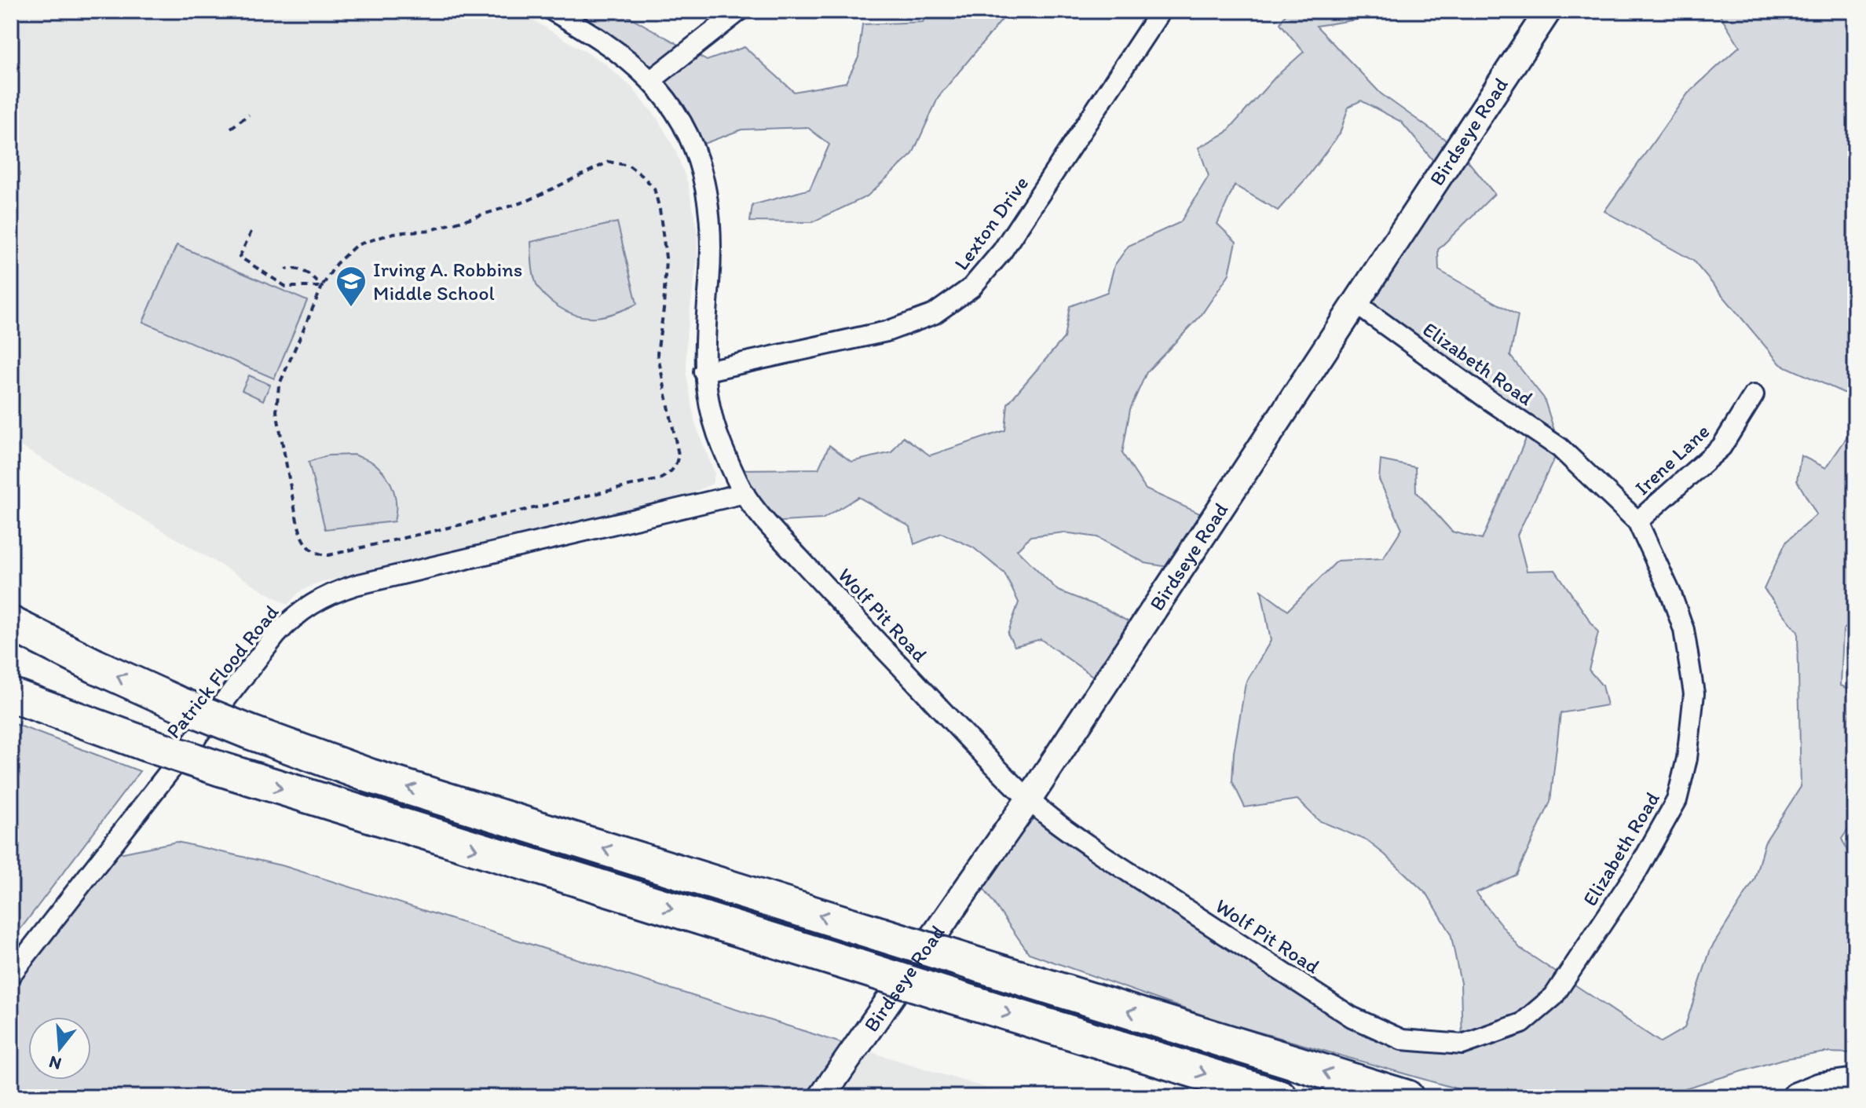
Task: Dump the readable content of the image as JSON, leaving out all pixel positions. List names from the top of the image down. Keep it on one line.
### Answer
{"streets":{"main road":["Birdseye Road"],"street":["Lexton Drive","Elizabeth Road","Irene Lane","Wolf Pit Road","Patrick Flood Road"]},"crossings":[["Birdseye Road","Elizabeth Road"],["Birdseye Road","Wolf Pit Road"],["Lexton Drive","Wolf Pit Road"],["Elizabeth Road","Irene Lane"],["Elizabeth Road","Wolf Pit Road"],["Wolf Pit Road","Patrick Flood Road"]],"places":{"school or university":["Irving A. Robbins Middle School"]},"north":"bottom"}
